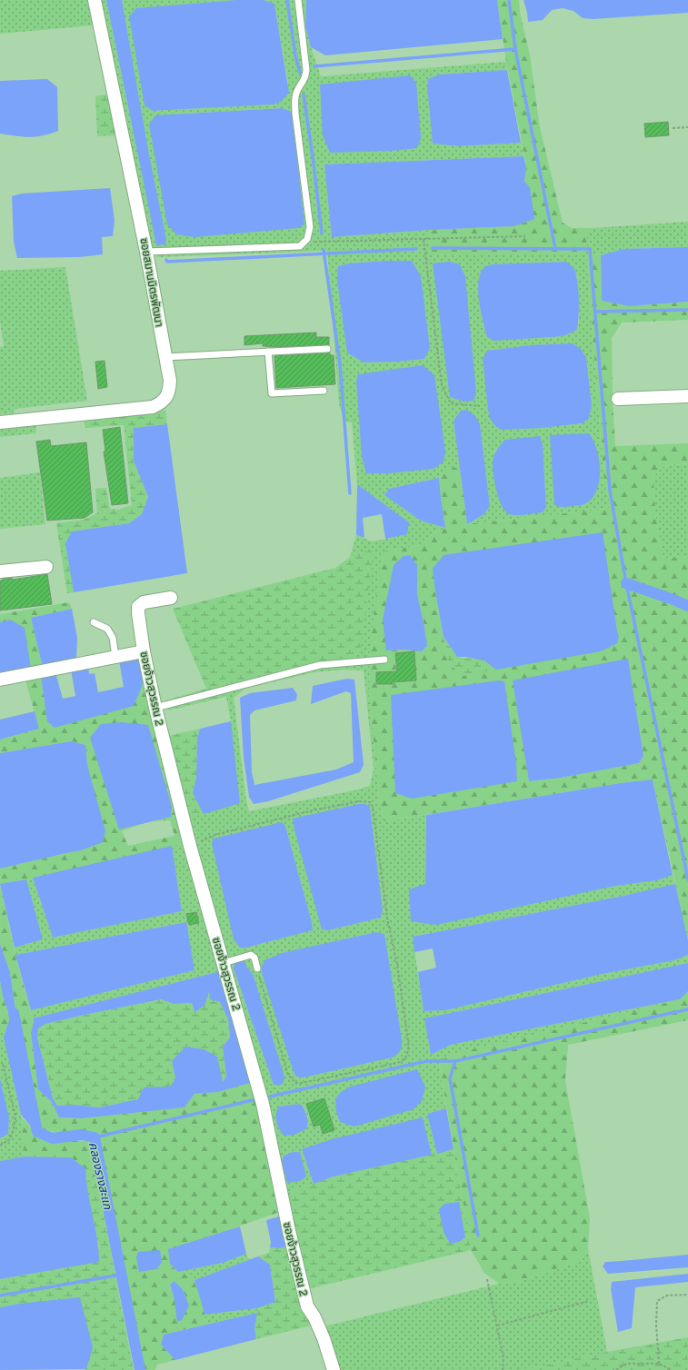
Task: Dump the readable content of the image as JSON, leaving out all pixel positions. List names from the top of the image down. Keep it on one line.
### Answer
{"streets":{"street":["ซอยสมานมิตรพัฒนา","ซอยง้าวสุวรรณ 2"]},"water":["คลองรางสะแก"]}
